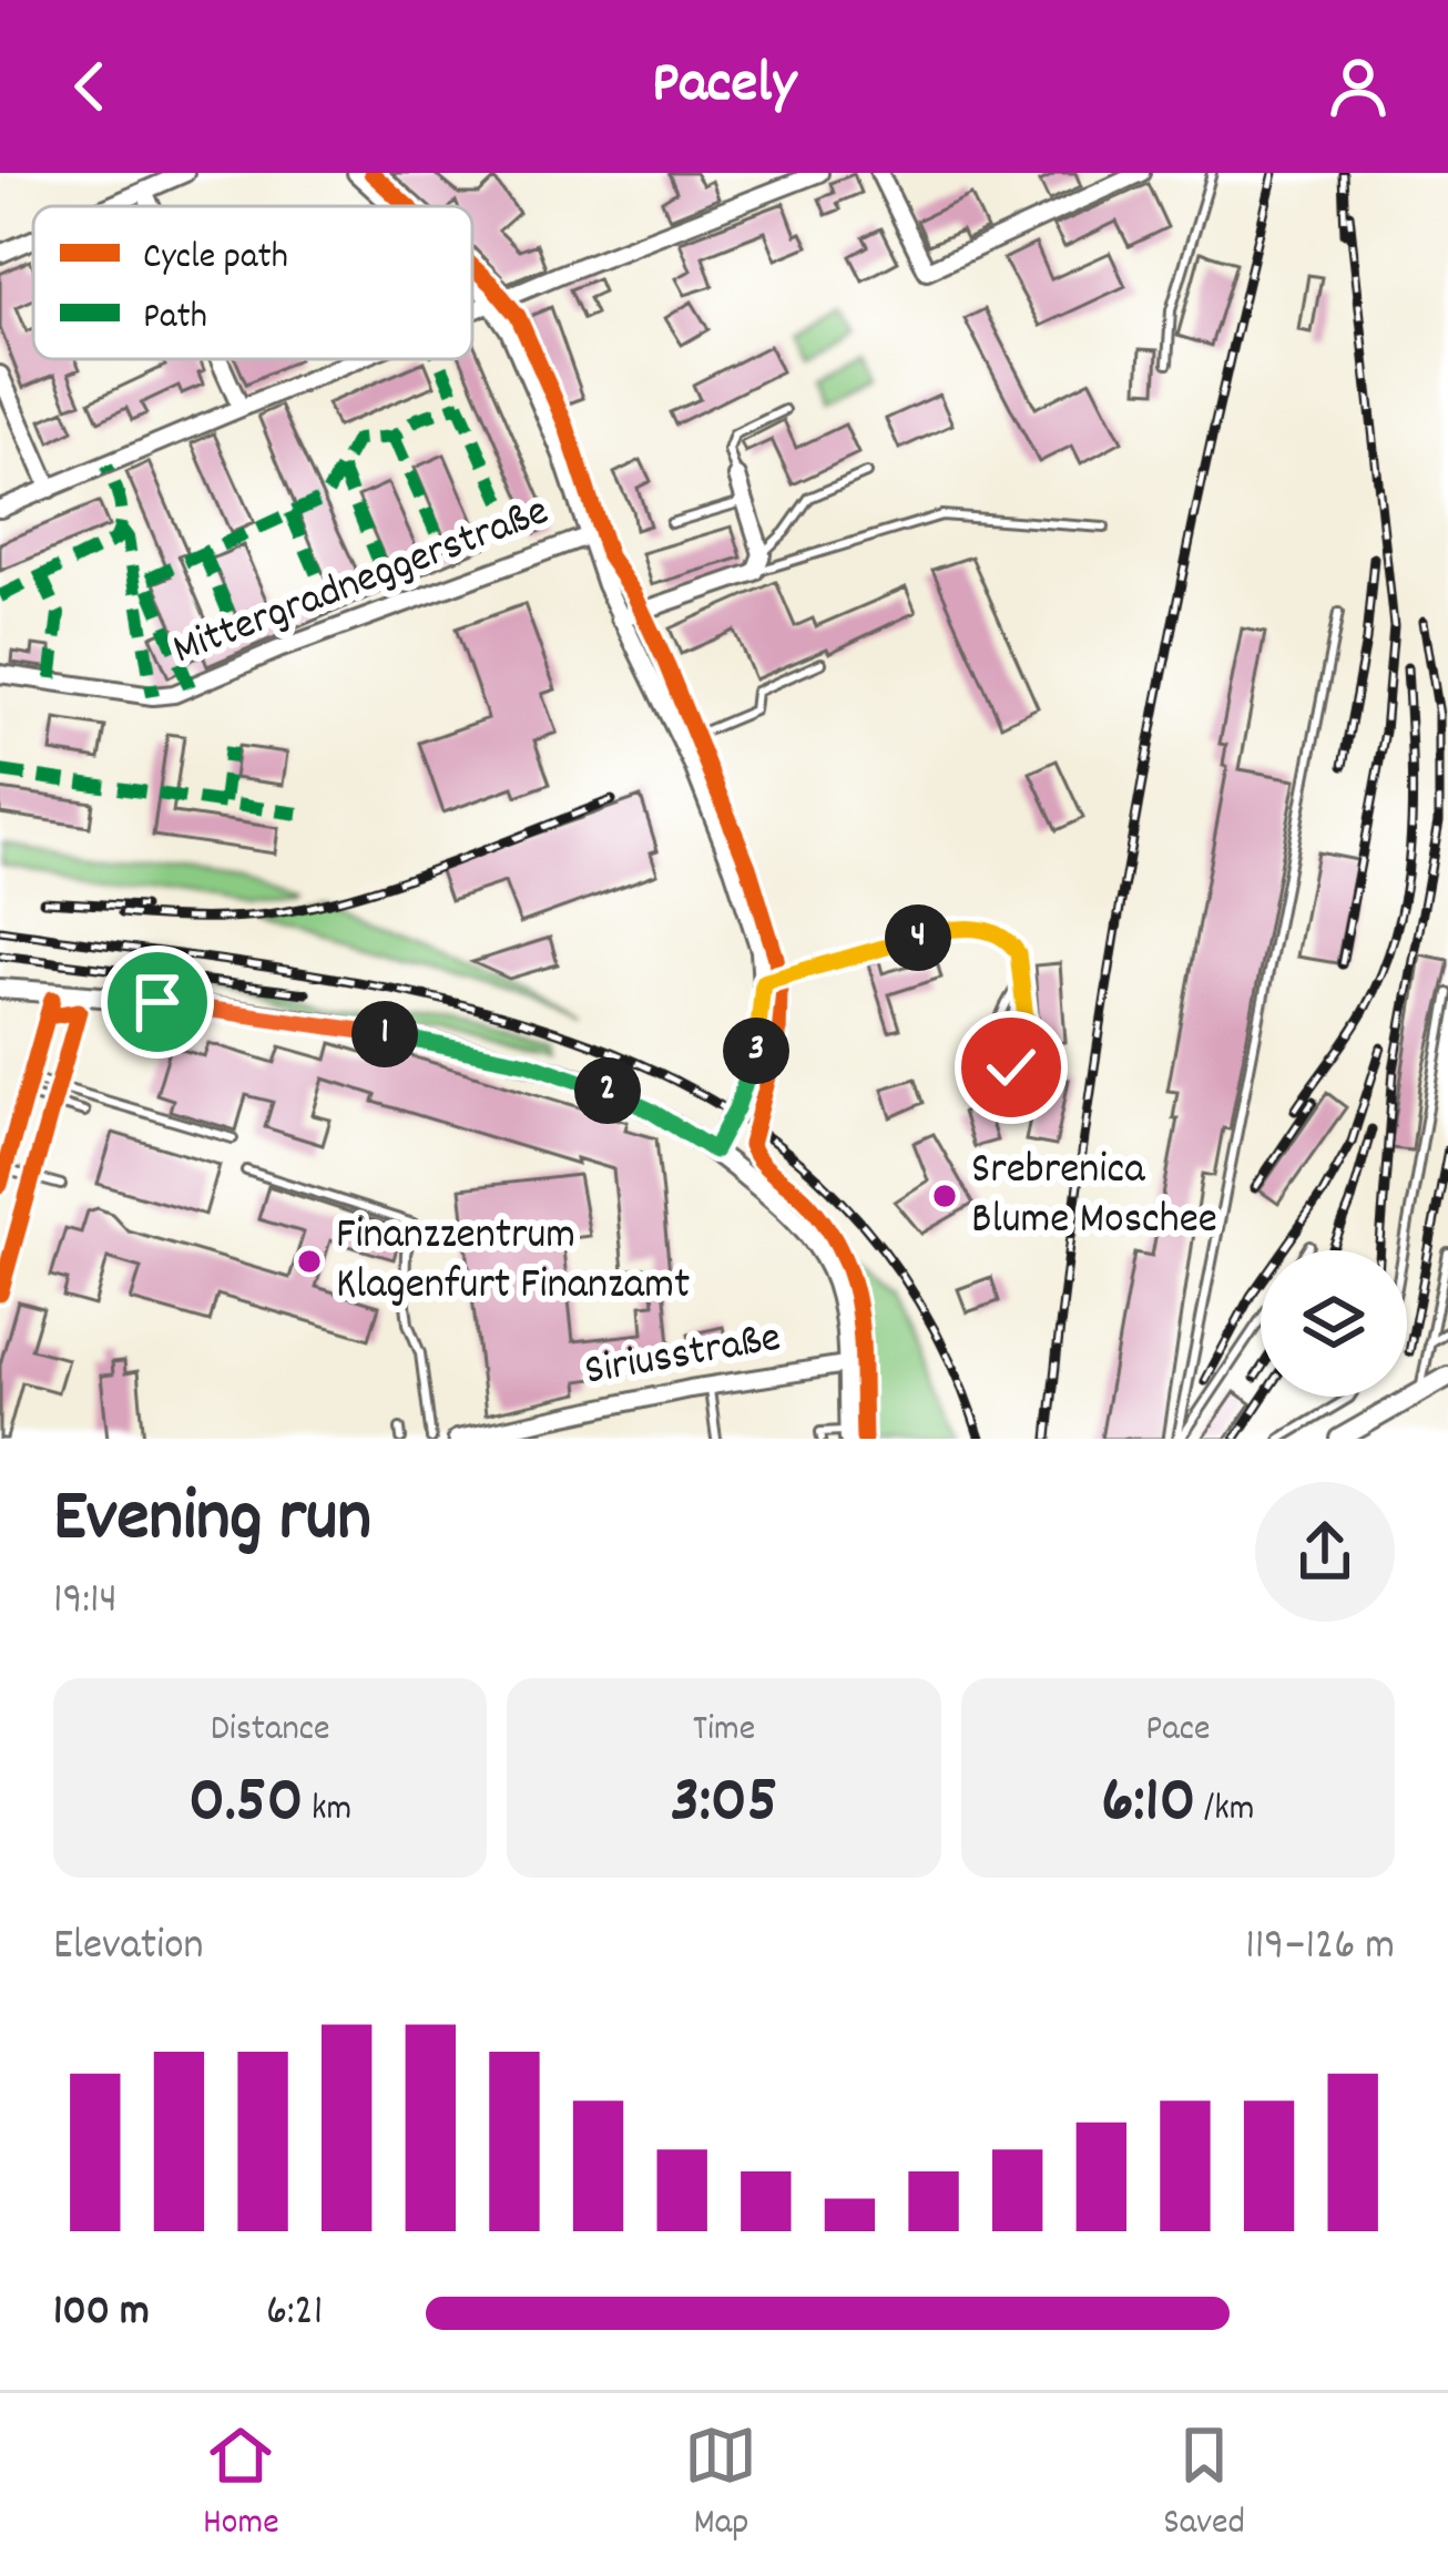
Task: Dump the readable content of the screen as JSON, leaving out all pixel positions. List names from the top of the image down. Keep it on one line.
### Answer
{"streets":{"street":["Mittergradneggerstraße","Siriusstraße"]},"places":["Srebrenica Blume Moschee","Finanzzentrum Klagenfurt Finanzamt"],"legend":["Cycle path","Path"],"page":{"header":"Pacely","pins":["4","1","3","2"],"heading":["Evening run","19:14"],"stats":[["Distance","0.50 km"],["Time","3:05"],["Pace","6:10 /km"]],"chart":["Elevation","119–126 m"],"list":[{"name":"100 m","note":"6:21"}],"tabs":["Home","Map","Saved"]}}
